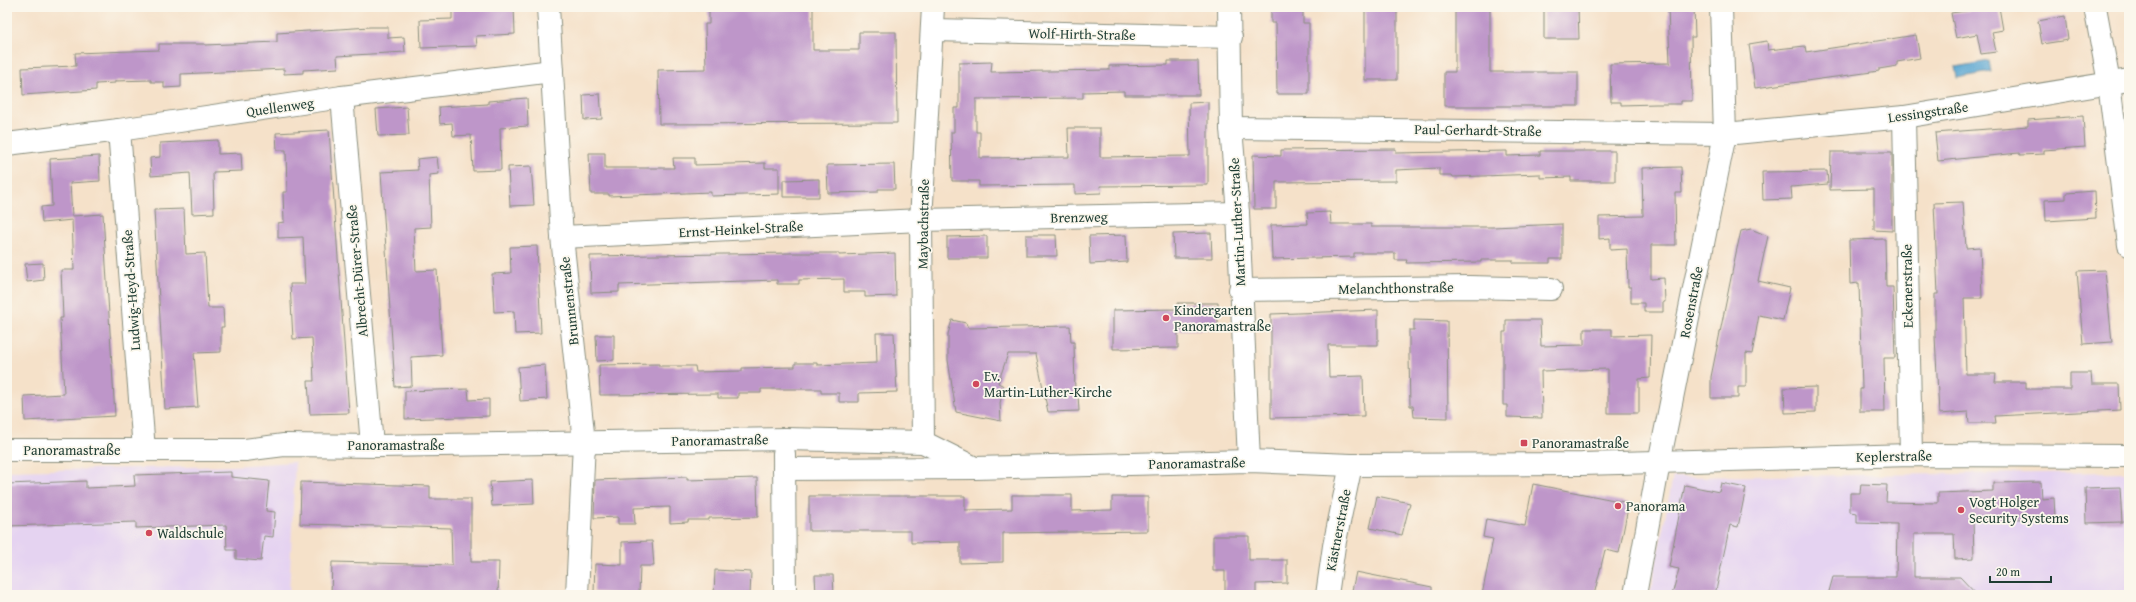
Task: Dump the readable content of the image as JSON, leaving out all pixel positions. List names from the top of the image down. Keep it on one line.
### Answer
{"streets":{"street":["Wolf-Hirth-Straße","Quellenweg","Lessingstraße","Paul-Gerhardt-Straße","Brenzweg","Martin-Luther-Straße","Maybachstraße","Ernst-Heinkel-Straße","Albrecht-Dürer-Straße","Eckenerstraße","Melanchthonstraße","Ludwig-Heyd-Straße","Brunnenstraße","Rosenstraße","Panoramastraße","Keplerstraße","Kästnerstraße"]},"crossings":[["Wolf-Hirth-Straße","Martin-Luther-Straße"],["Wolf-Hirth-Straße","Maybachstraße"],["Quellenweg","Albrecht-Dürer-Straße"],["Quellenweg","Ludwig-Heyd-Straße"],["Quellenweg","Brunnenstraße"],["Lessingstraße","Paul-Gerhardt-Straße"],["Lessingstraße","Eckenerstraße"],["Lessingstraße","Rosenstraße"],["Paul-Gerhardt-Straße","Martin-Luther-Straße"],["Paul-Gerhardt-Straße","Rosenstraße"],["Brenzweg","Martin-Luther-Straße"],["Brenzweg","Maybachstraße"],["Brenzweg","Ernst-Heinkel-Straße"],["Martin-Luther-Straße","Melanchthonstraße"],["Martin-Luther-Straße","Panoramastraße"],["Maybachstraße","Ernst-Heinkel-Straße"],["Maybachstraße","Panoramastraße"],["Ernst-Heinkel-Straße","Brunnenstraße"],["Albrecht-Dürer-Straße","Panoramastraße"],["Eckenerstraße","Keplerstraße"],["Ludwig-Heyd-Straße","Panoramastraße"],["Brunnenstraße","Panoramastraße"],["Rosenstraße","Panoramastraße"],["Rosenstraße","Keplerstraße"],["Panoramastraße","Keplerstraße"],["Panoramastraße","Kästnerstraße"]],"places":{"other":["Kindergarten Panoramastraße","Ev. Martin-Luther-Kirche","Panorama","Vogt Holger Security Systems","Waldschule"],"transit":["Panoramastraße"]},"scale_bar":"20 m"}
